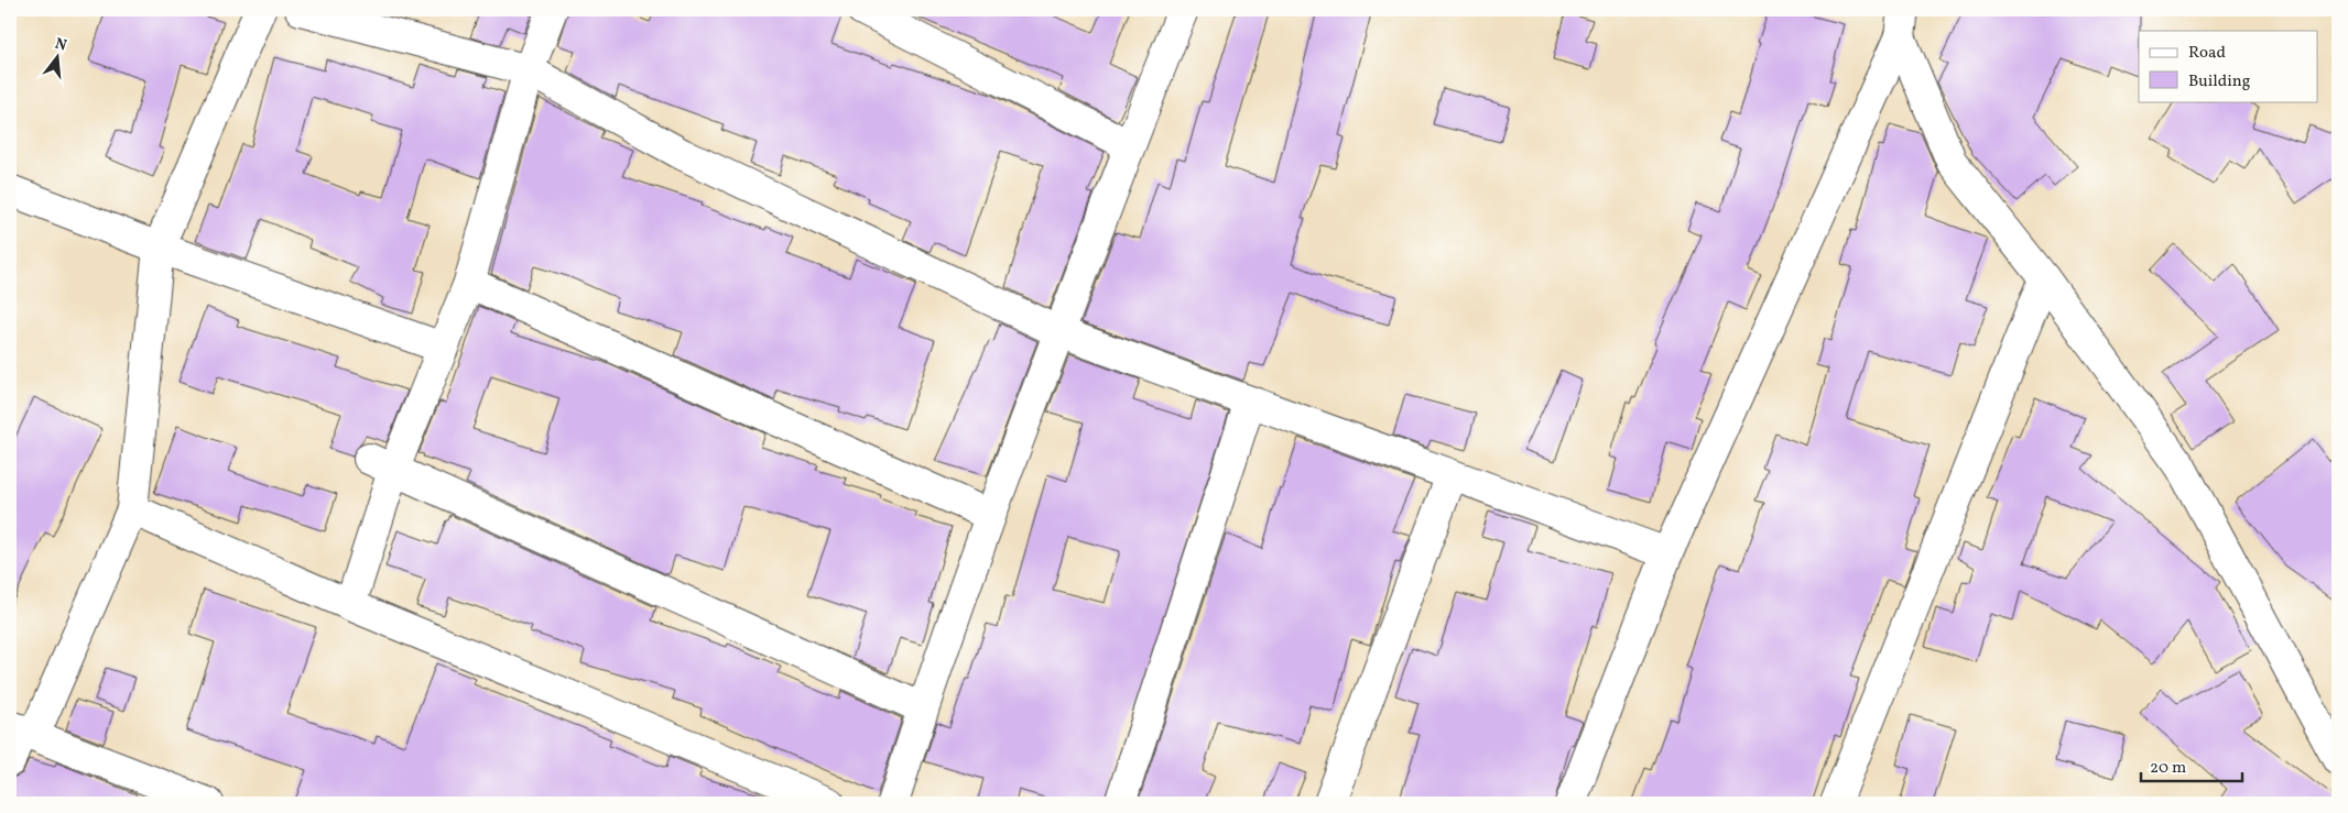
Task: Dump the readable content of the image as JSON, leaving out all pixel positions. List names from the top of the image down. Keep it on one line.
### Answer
{"legend":["Road","Building"],"scale_bar":"20 m","north":"top"}
